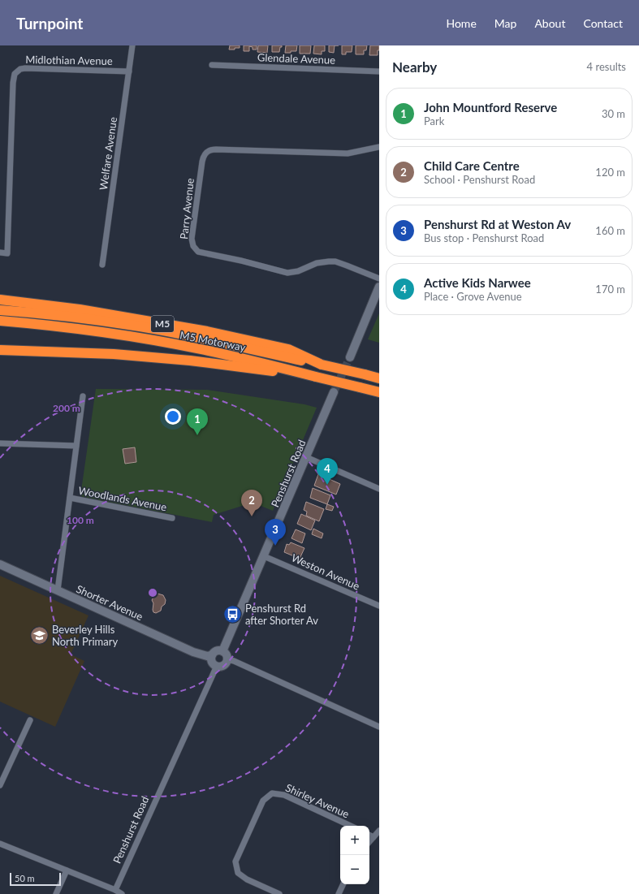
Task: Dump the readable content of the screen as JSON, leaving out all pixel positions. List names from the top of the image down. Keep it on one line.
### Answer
{"streets":{"highway":["M5","M5 Motorway"],"street":["Glendale Avenue","Midlothian Avenue","Welfare Avenue","Parry Avenue","Penshurst Road","Woodlands Avenue","Weston Avenue","Shorter Avenue","Shirley Avenue"]},"crossings":[["Midlothian Avenue","Welfare Avenue"],["M5","M5 Motorway"],["Penshurst Road","Weston Avenue"],["Penshurst Road","Shorter Avenue"]],"places":{"bus stop":["Penshurst Rd after Shorter Av"],"school or university":["Beverley Hills North Primary"]},"scale_bar":"50 m","page":{"header":"Turnpoint","nav":["Home","Map","About","Contact"],"heading":["Nearby","4 results"],"list":[{"mark":"1","name":"John Mountford Reserve","note":"Park","value":"30 m"},{"mark":"2","name":"Child Care Centre","note":"School · Penshurst Road","value":"120 m"},{"mark":"3","name":"Penshurst Rd at Weston Av","note":"Bus stop · Penshurst Road","value":"160 m"},{"mark":"4","name":"Active Kids Narwee","note":"Place · Grove Avenue","value":"170 m"}],"pins":["1","4","2","3"],"map_buttons":["+","−"],"scale":"50 m"},"rings":["200 m","100 m"]}
